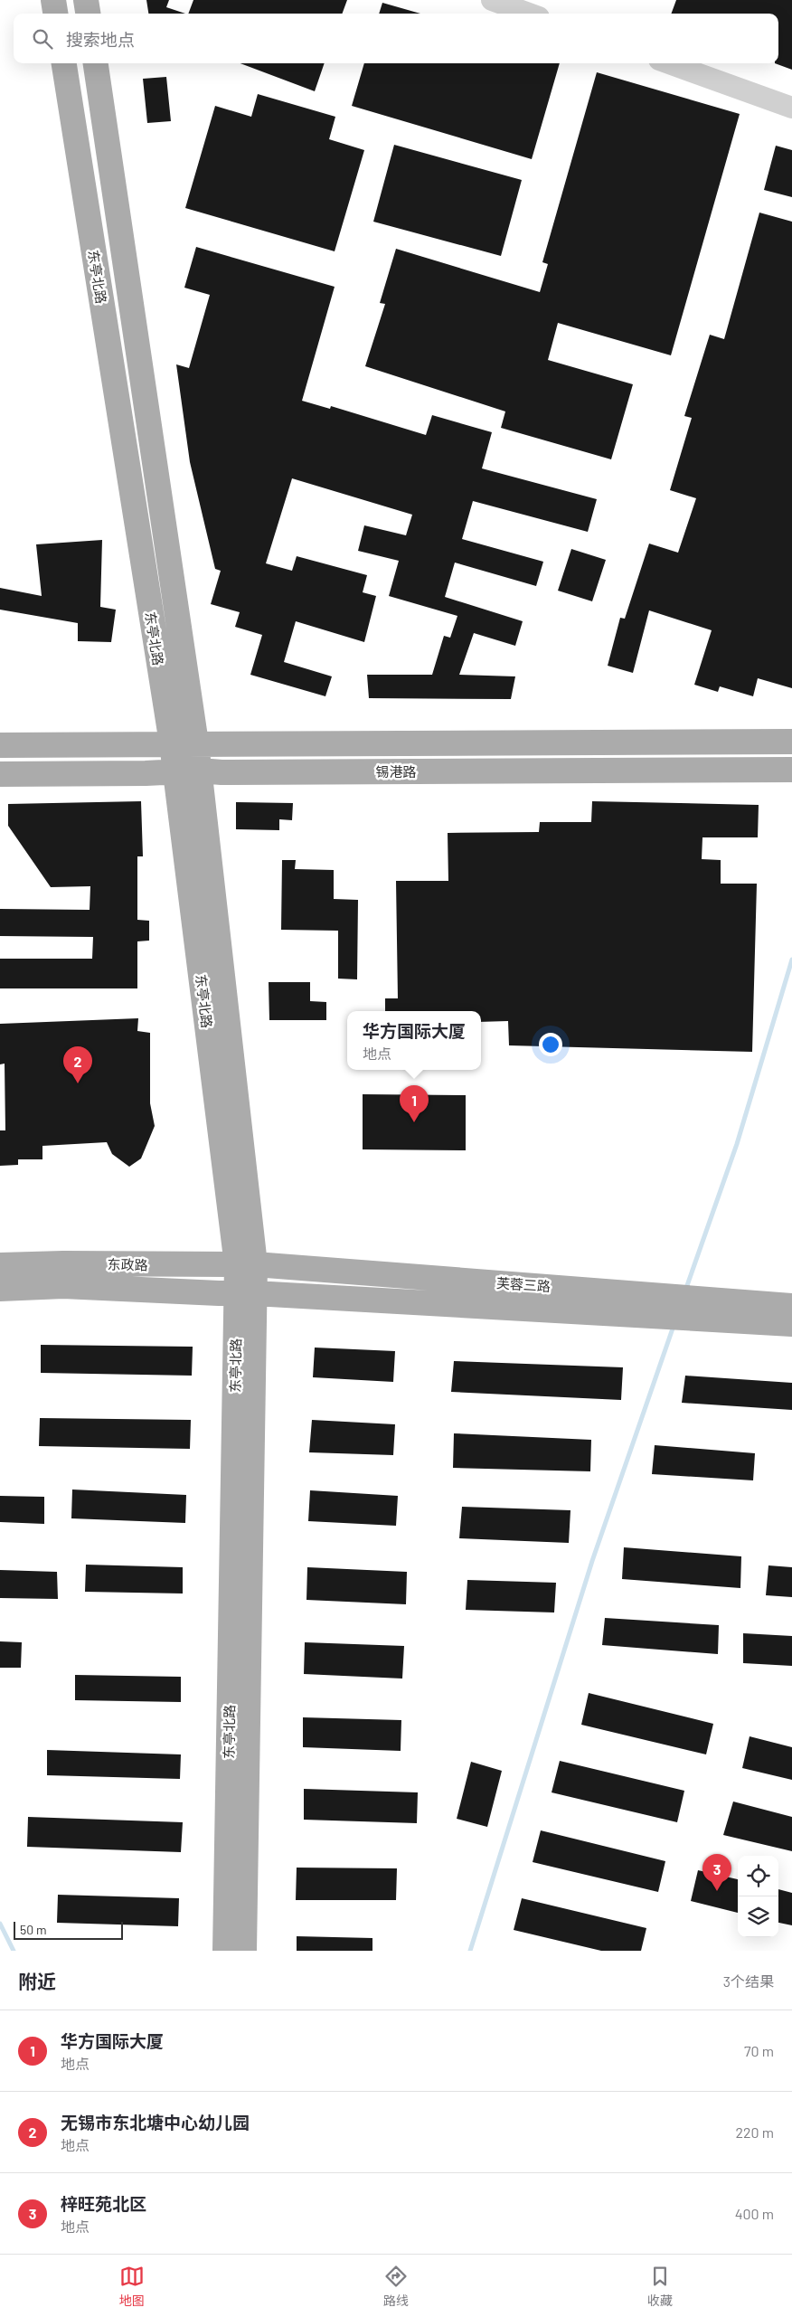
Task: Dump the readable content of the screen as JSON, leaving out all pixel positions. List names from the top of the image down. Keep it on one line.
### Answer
{"streets":{"main road":["东亭北路","锡港路","东政路","芙蓉三路"]},"crossings":[["东亭北路","锡港路"],["东亭北路","东政路"],["东亭北路","芙蓉三路"],["东政路","芙蓉三路"]],"scale_bar":"50 m","page":{"search":"搜索地点","popup":["华方国际大厦","地点"],"pins":["2","1","3"],"scale":"50 m","heading":["附近","3个结果"],"list":[{"mark":"1","name":"华方国际大厦","note":"地点","value":"70 m"},{"mark":"2","name":"无锡市东北塘中心幼儿园","note":"地点","value":"220 m"},{"mark":"3","name":"梓旺苑北区","note":"地点","value":"400 m"}],"nav":["地图","路线","收藏"]}}
